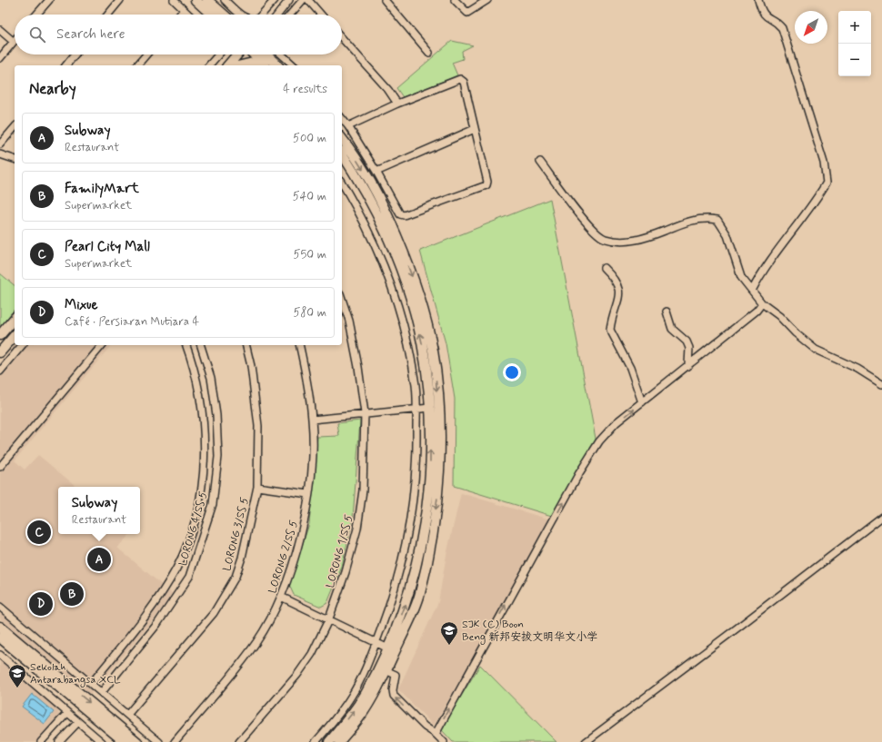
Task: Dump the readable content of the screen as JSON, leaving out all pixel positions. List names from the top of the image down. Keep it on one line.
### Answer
{"streets":{"street":["LORONG 4/SS 5","LORONG 3/SS 5","LORONG 1/SS 5","LORONG 2/SS 5"]},"places":{"school or university":["SJK (C) Boon Beng 新邦安拔文明华文小学","Sekolah Antarabangsa XCL"]},"north":"bottom left","page":{"map_buttons":["+","−"],"search":"Search here","heading":["Nearby","4 results"],"list":[{"mark":"A","name":"Subway","note":"Restaurant","value":"500 m"},{"mark":"B","name":"FamilyMart","note":"Supermarket","value":"540 m"},{"mark":"C","name":"Pearl City Mall","note":"Supermarket","value":"550 m"},{"mark":"D","name":"Mixue","note":"Café · Persiaran Mutiara 4","value":"580 m"}],"popup":["Subway","Restaurant"],"pins":["C","A","B","D"]}}
